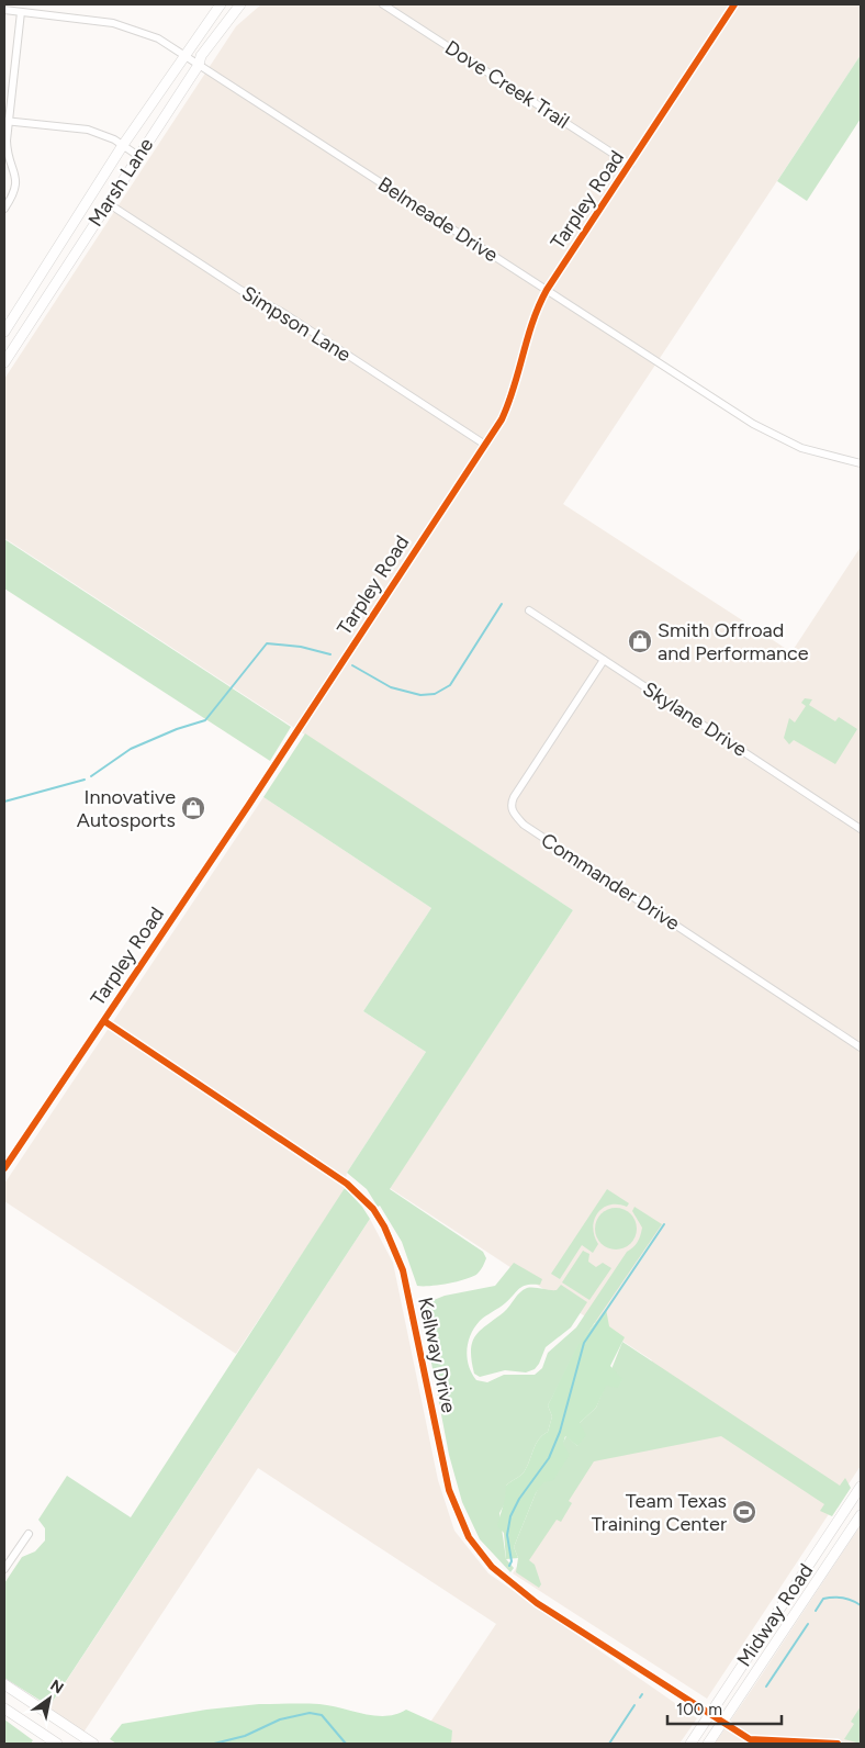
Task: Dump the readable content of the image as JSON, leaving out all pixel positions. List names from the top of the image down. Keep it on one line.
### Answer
{"streets":{"main road":["Marsh Lane","Midway Road"],"street":["Dove Creek Trail","Tarpley Road","Belmeade Drive","Simpson Lane","Skylane Drive","Commander Drive","Kellway Drive"]},"crossings":[["Dove Creek Trail","Tarpley Road"],["Marsh Lane","Belmeade Drive"],["Marsh Lane","Simpson Lane"],["Tarpley Road","Belmeade Drive"],["Tarpley Road","Simpson Lane"],["Tarpley Road","Kellway Drive"],["Skylane Drive","Commander Drive"],["Kellway Drive","Midway Road"]],"places":{"shop":["Smith Offroad and Performance","Innovative Autosports"],"sports":["Team Texas Training Center"]},"scale_bar":"100 m","north":"top right"}
